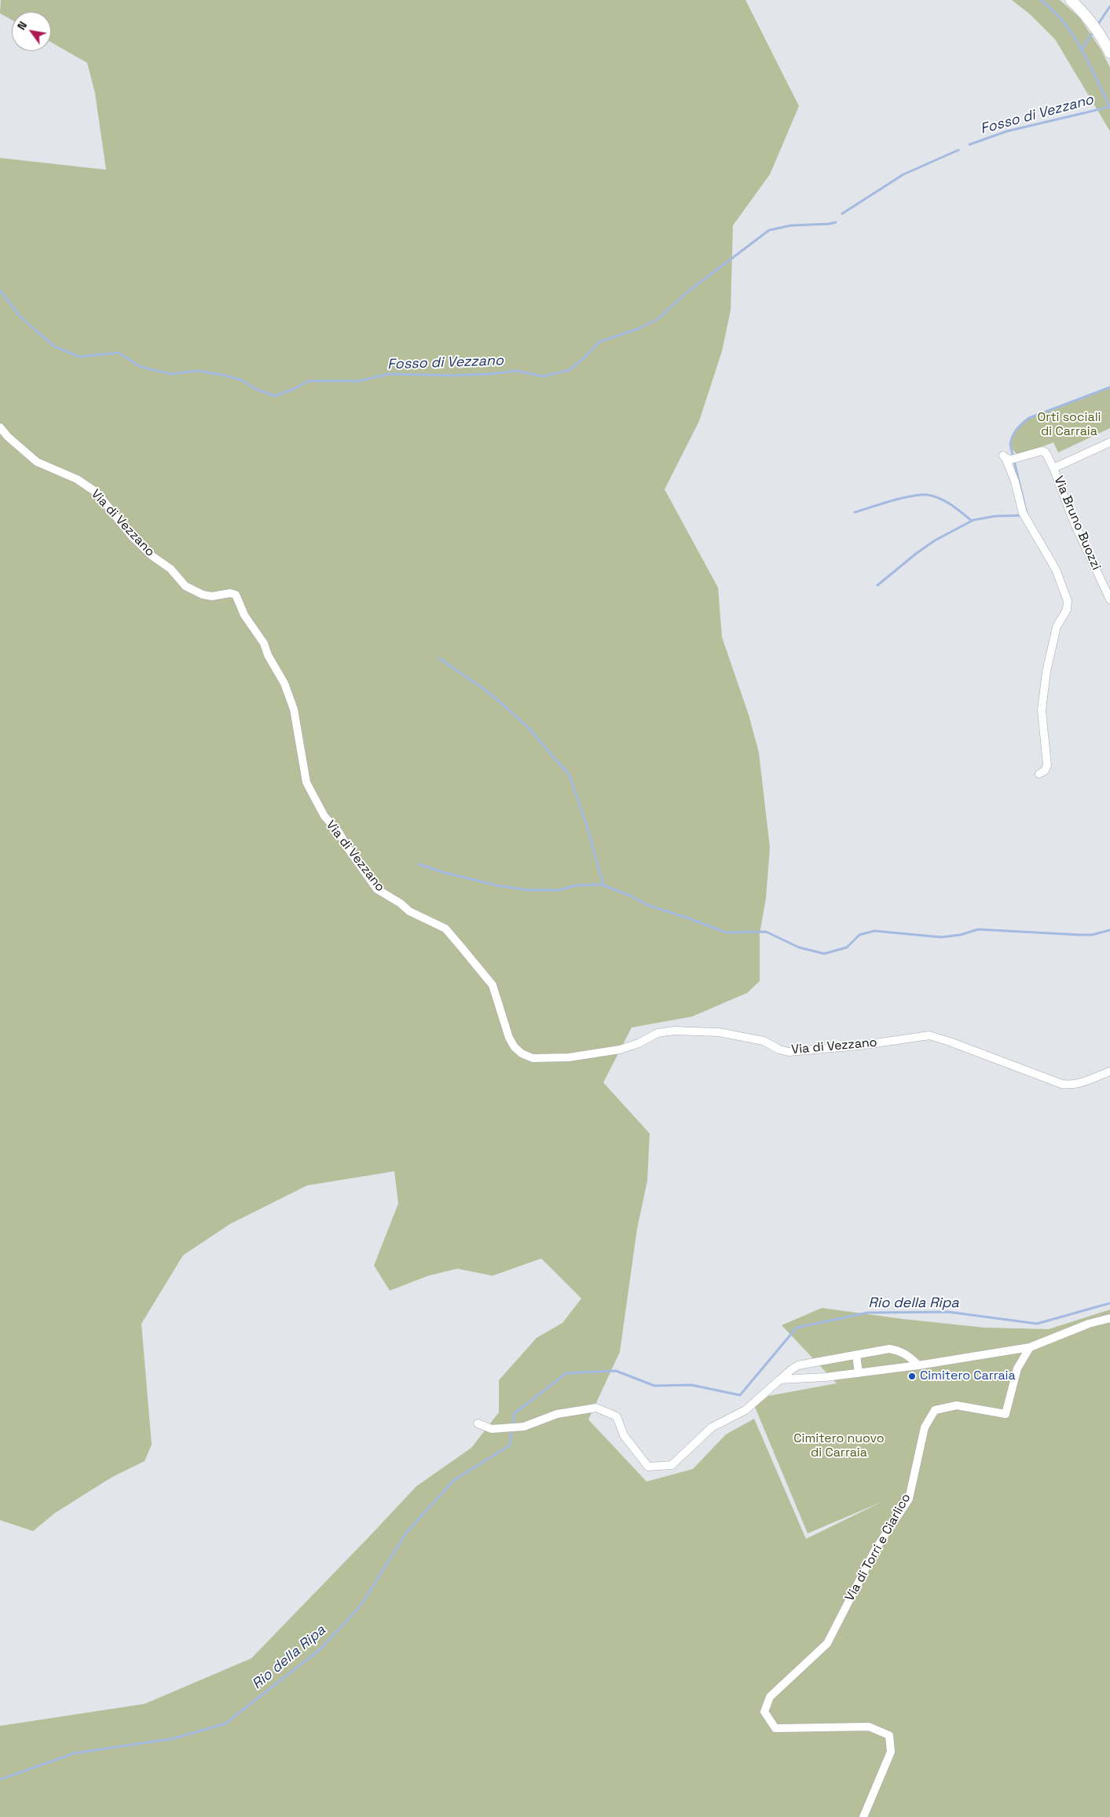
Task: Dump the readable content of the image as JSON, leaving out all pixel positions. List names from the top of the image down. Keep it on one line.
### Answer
{"streets":{"street":["Via di Vezzano","Via Bruno Buozzi","Via di Torri e Ciarlico"]},"water":["Fosso di Vezzano","Rio della Ripa"],"parks":["Orti sociali di Carraia","Cimitero nuovo di Carraia"],"places":["Cimitero Carraia"],"north":"top left"}
